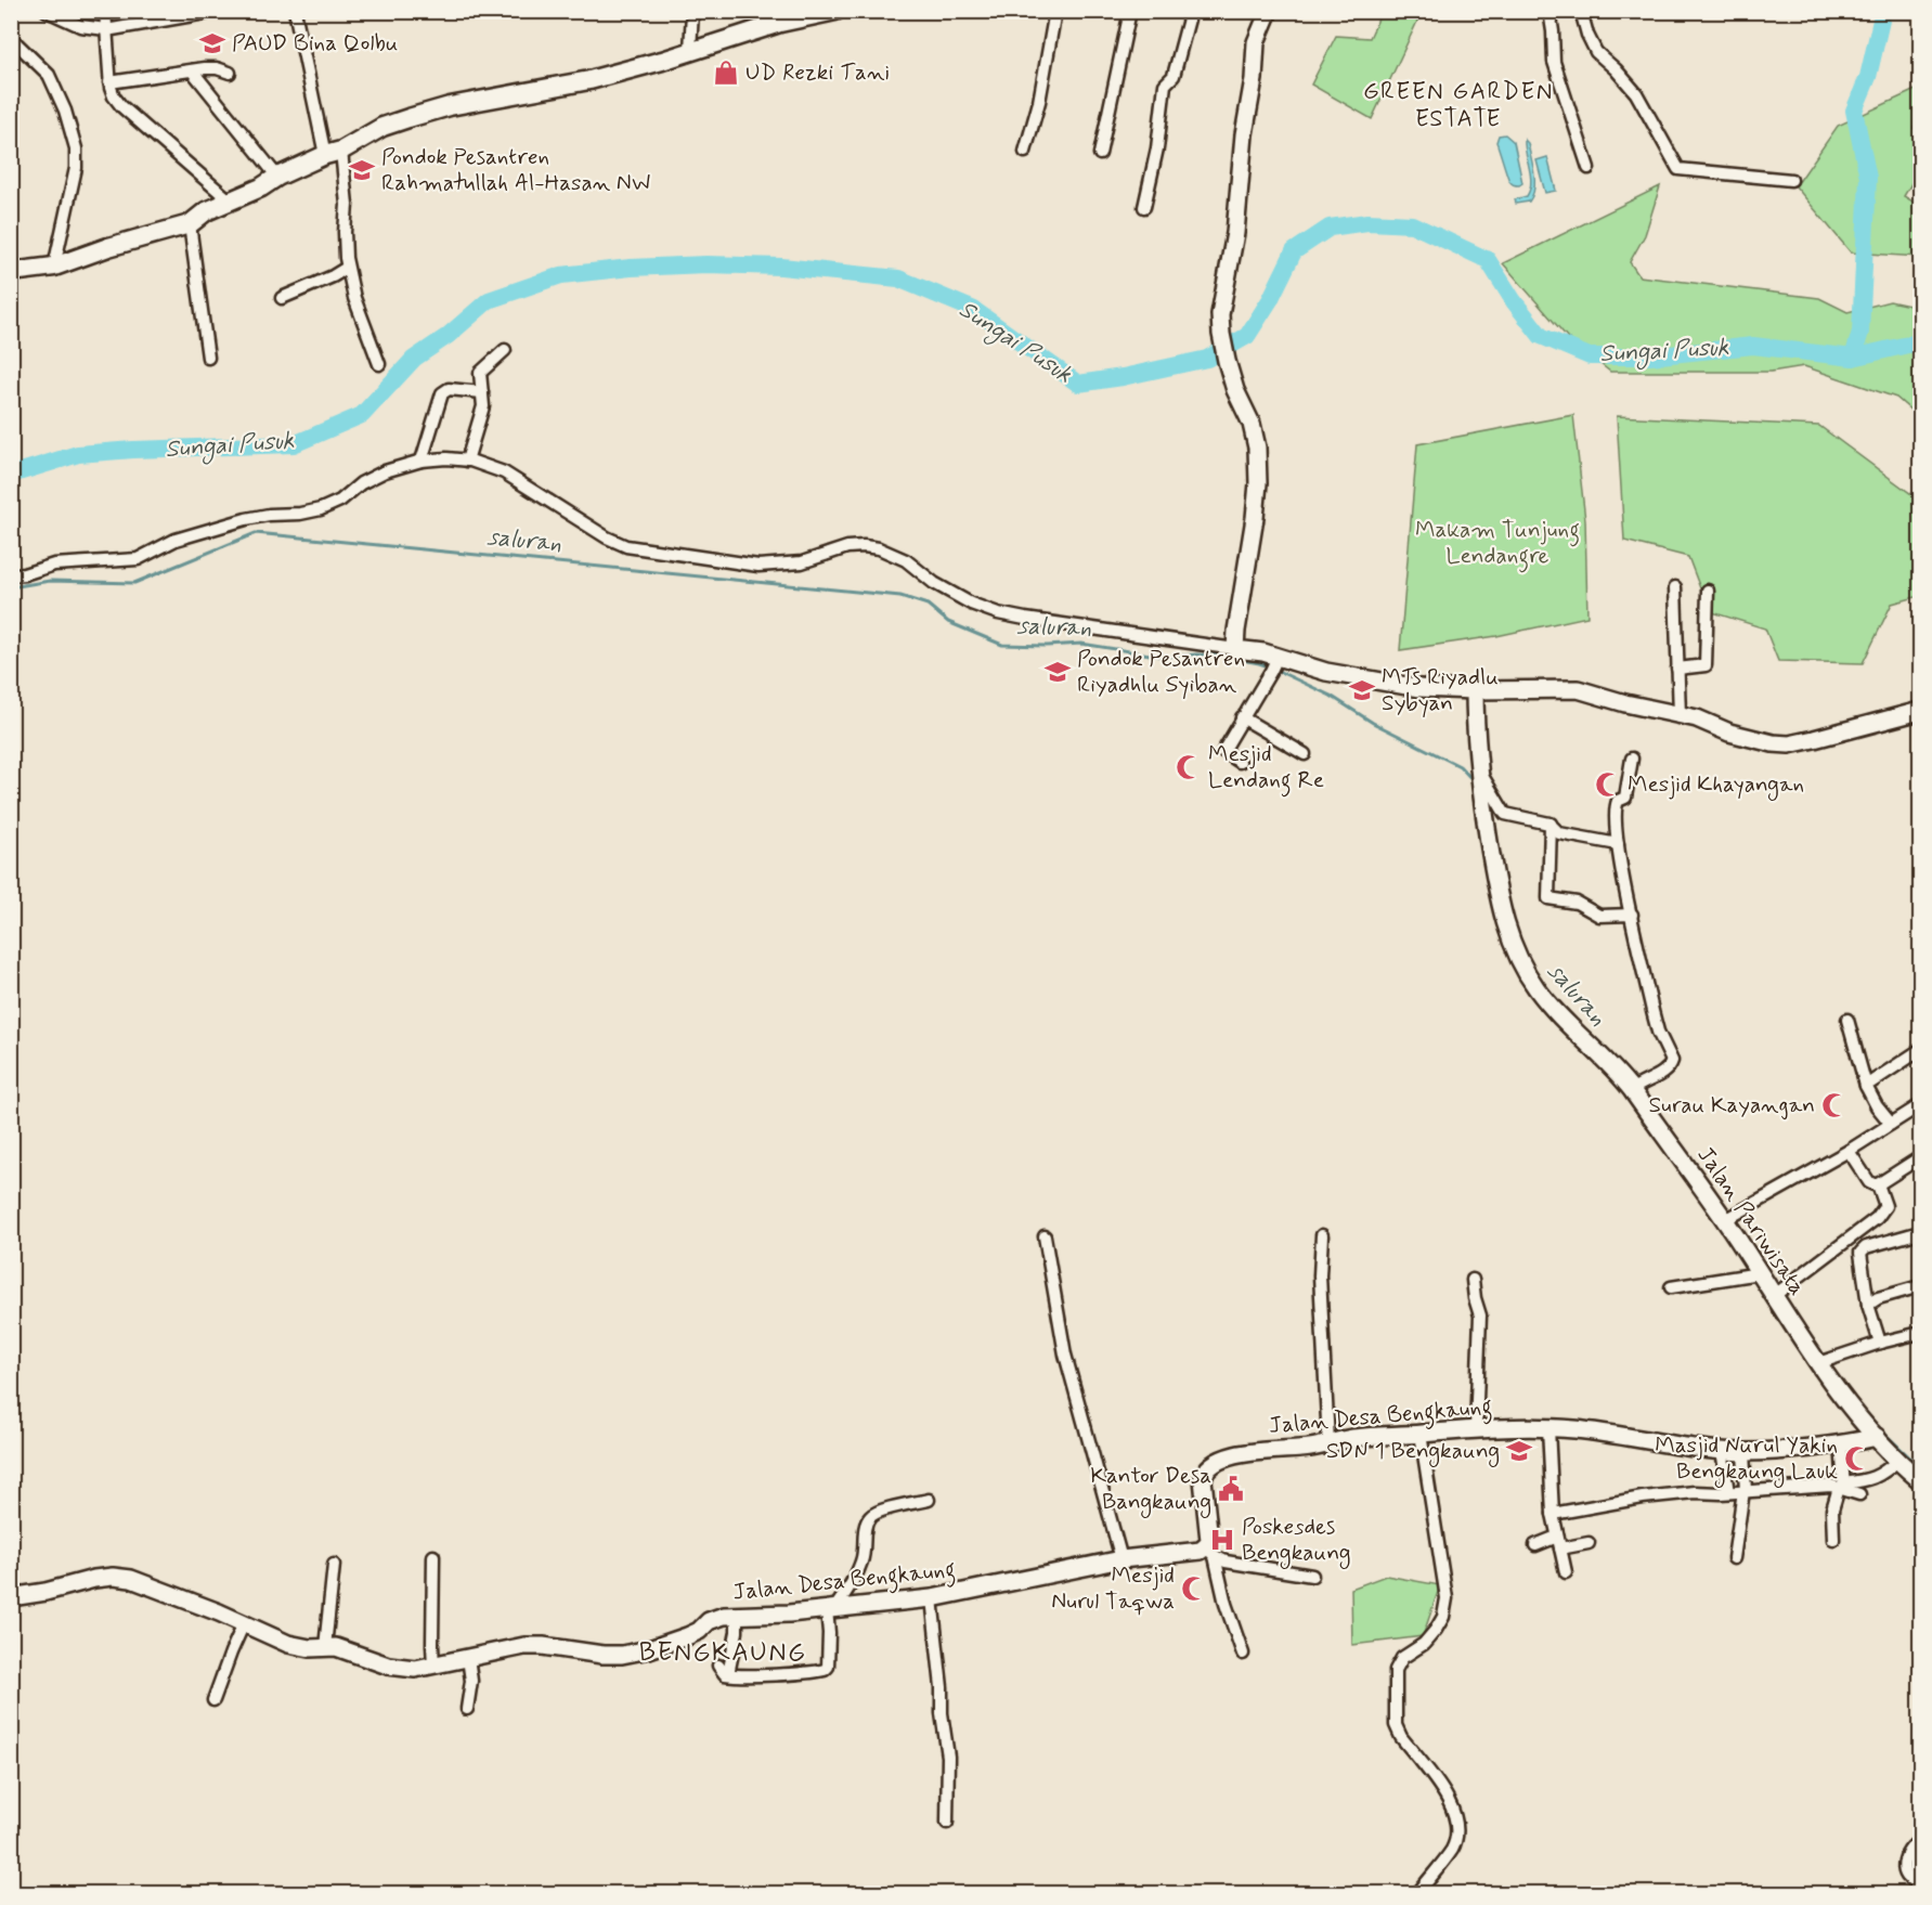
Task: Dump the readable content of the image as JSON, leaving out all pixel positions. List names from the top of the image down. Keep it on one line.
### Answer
{"streets":{"street":["Jalan Pariwisata","Jalan Desa Bengkaung"]},"crossings":[["Jalan Pariwisata","Jalan Desa Bengkaung"]],"districts":["GREEN GARDEN ESTATE","BENGKAUNG"],"water":["Sungai Pusuk","saluran"],"parks":["Makam Tunjung Lendangre"],"places":{"school or university":["PAUD Bina Qolbu","Pondok Pesantren Rahmatullah Al-Hasan NW","Pondok Pesantren Riyadhlu Syiban","MTs Riyadlu Sybyan","SDN 1 Bengkaung"],"shop":["UD Rezki Tani"],"mosque":["Mesjid Lendang Re","Mesjid Khayangan","Surau Kayangan","Masjid Nurul Yakin Bengkaung Lauk","Mesjid Nurul Taqwa"],"public building":["Kantor Desa Bangkaung"],"hospital":["Poskesdes Bengkaung"]}}
